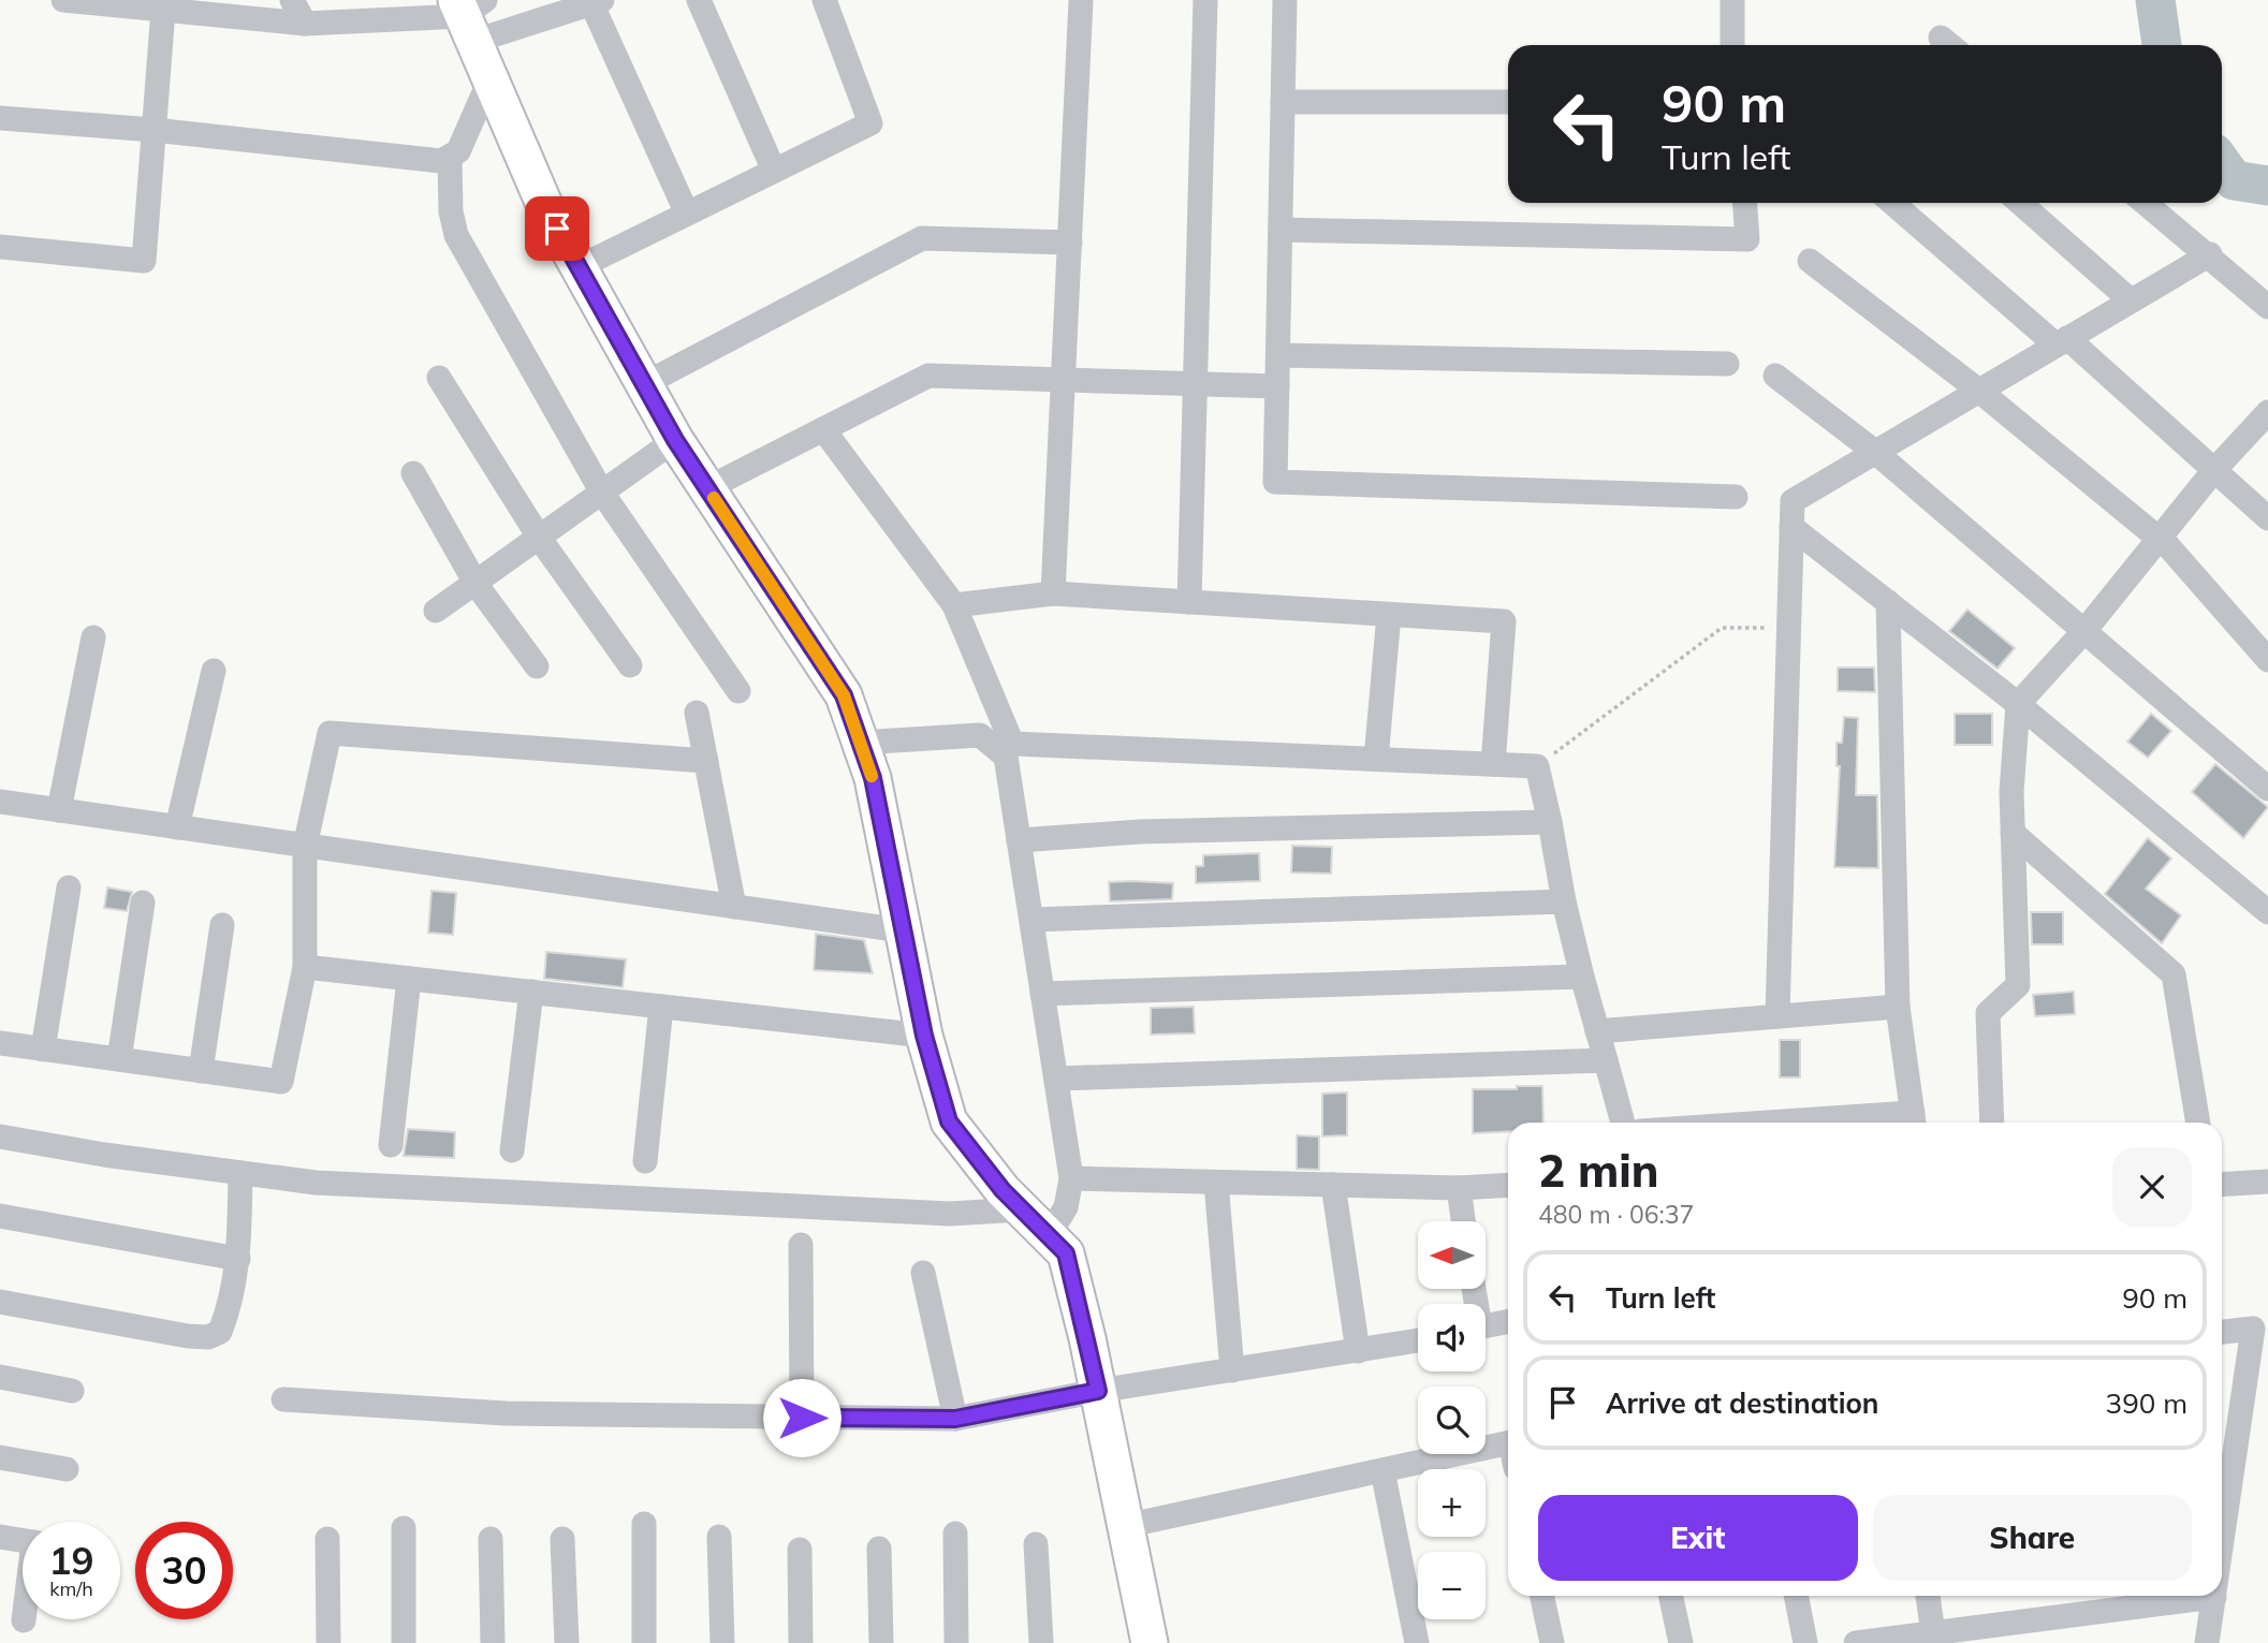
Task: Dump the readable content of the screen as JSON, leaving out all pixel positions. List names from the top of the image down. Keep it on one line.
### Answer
{"north":"left","page":{"turn":["90 m","Turn left"],"heading":["2 min","480 m · 06:37"],"map_buttons":["+","−"],"list":[{"name":"Turn left","value":"90 m"},{"name":"Arrive at destination","value":"390 m"}],"buttons":["Exit","Share"],"speed":"19 km/h","limit":"30"}}
